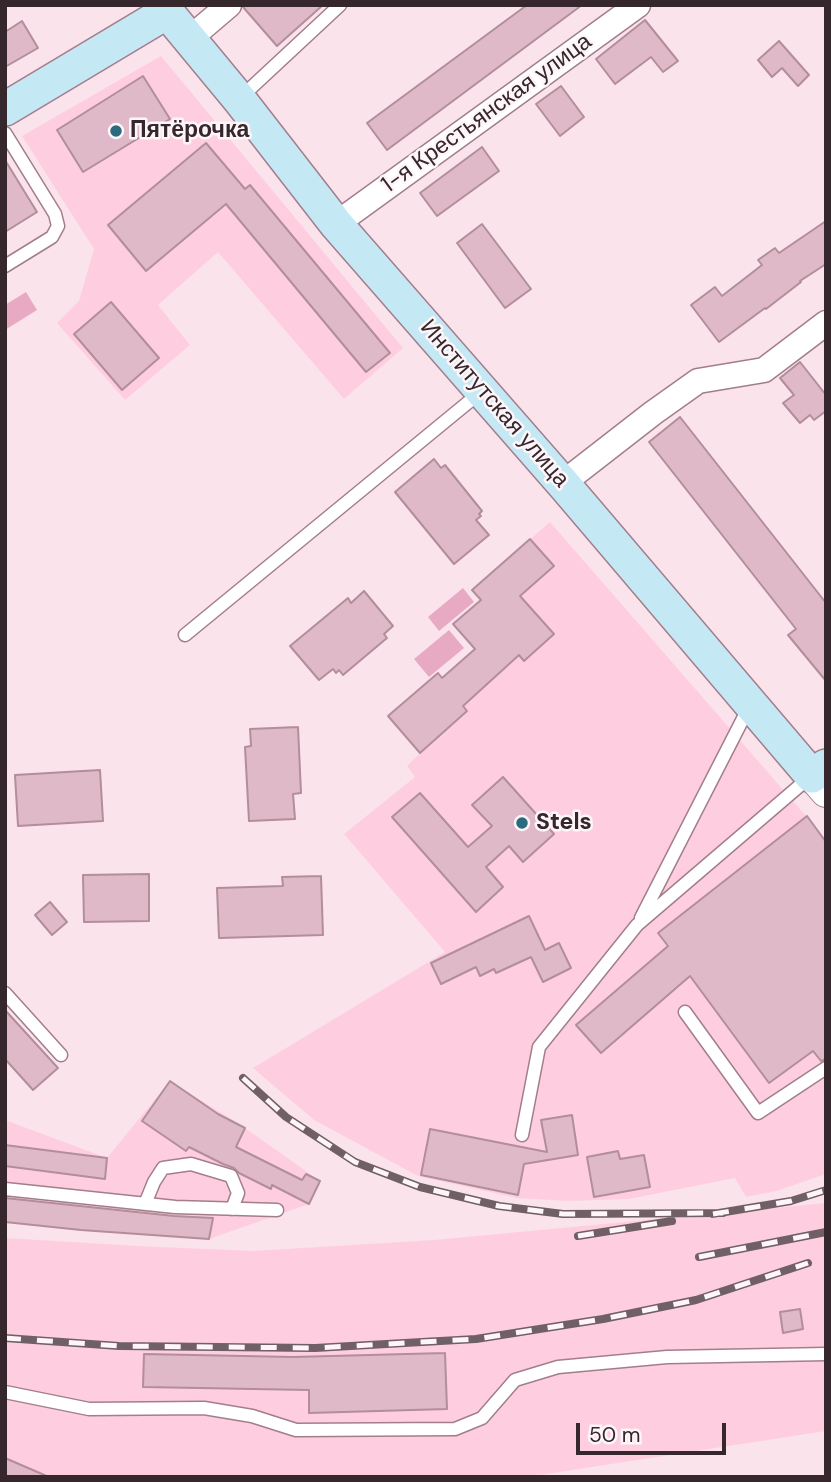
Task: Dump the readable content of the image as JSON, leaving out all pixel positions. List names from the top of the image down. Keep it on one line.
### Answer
{"streets":{"main road":["Институтская улица"],"street":["1-я Крестьянская улица"]},"crossings":[["1-я Крестьянская улица","Институтская улица"]],"places":["Пятёрочка","Stels"],"scale_bar":"50 m"}
